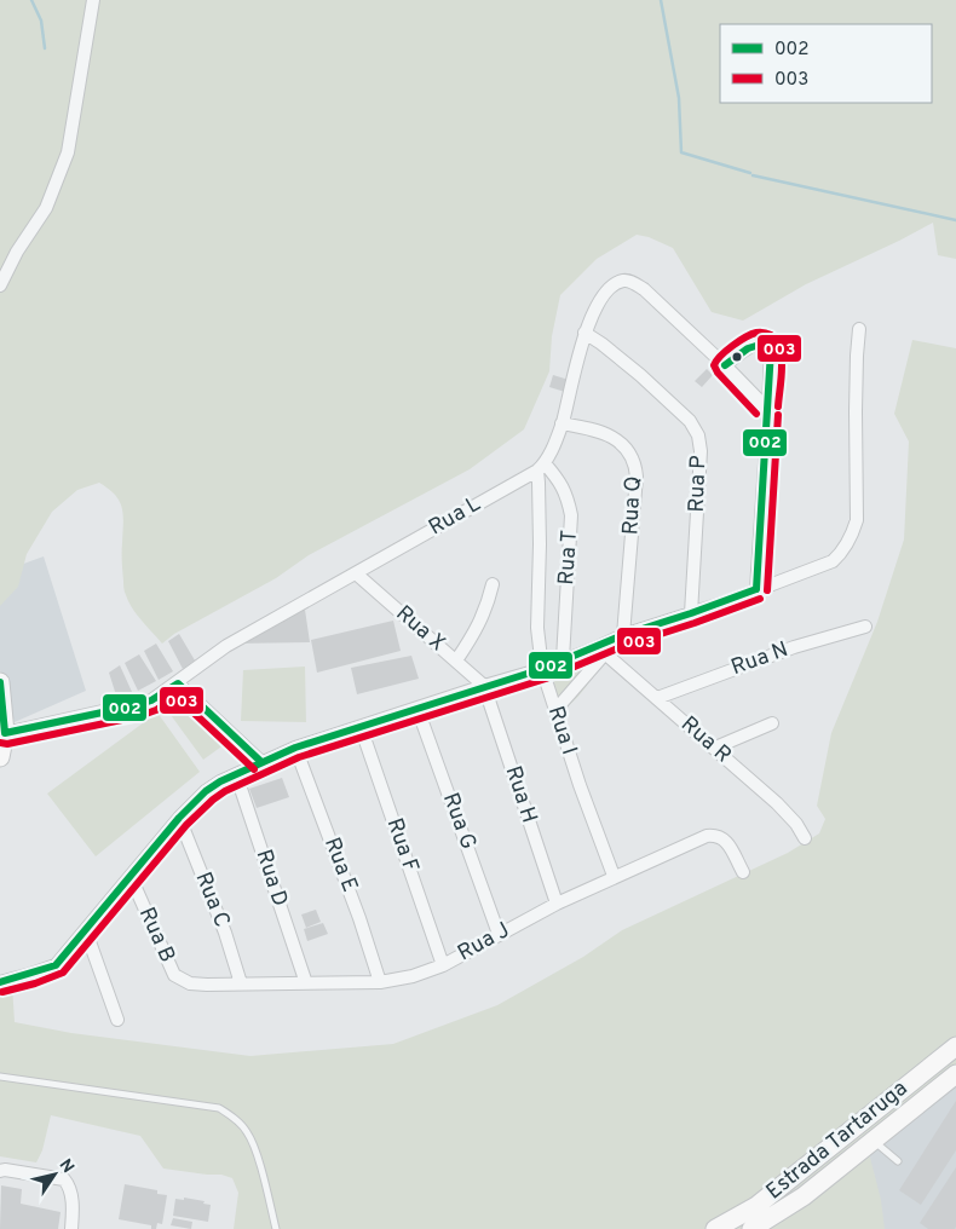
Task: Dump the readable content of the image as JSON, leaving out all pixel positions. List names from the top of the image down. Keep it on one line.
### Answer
{"streets":{"street":["Rua P","Rua Q","Rua L","Rua T","Rua X","Rua N","Rua I","Rua R","Rua H","Rua G","Rua F","Rua E","Rua D","Rua C","Rua B","Rua J","Estrada Tartaruga"]},"crossings":[["Rua L","Rua T"],["Rua L","Rua X"],["Rua L","Rua I"],["Rua T","Rua I"],["Rua X","Rua H"],["Rua N","Rua R"],["Rua I","Rua J"],["Rua H","Rua J"],["Rua G","Rua J"],["Rua F","Rua J"],["Rua E","Rua J"],["Rua D","Rua J"],["Rua C","Rua J"],["Rua B","Rua J"]],"lines":["transit line 003","transit line 002"],"legend":["002","003"],"north":"top right"}
